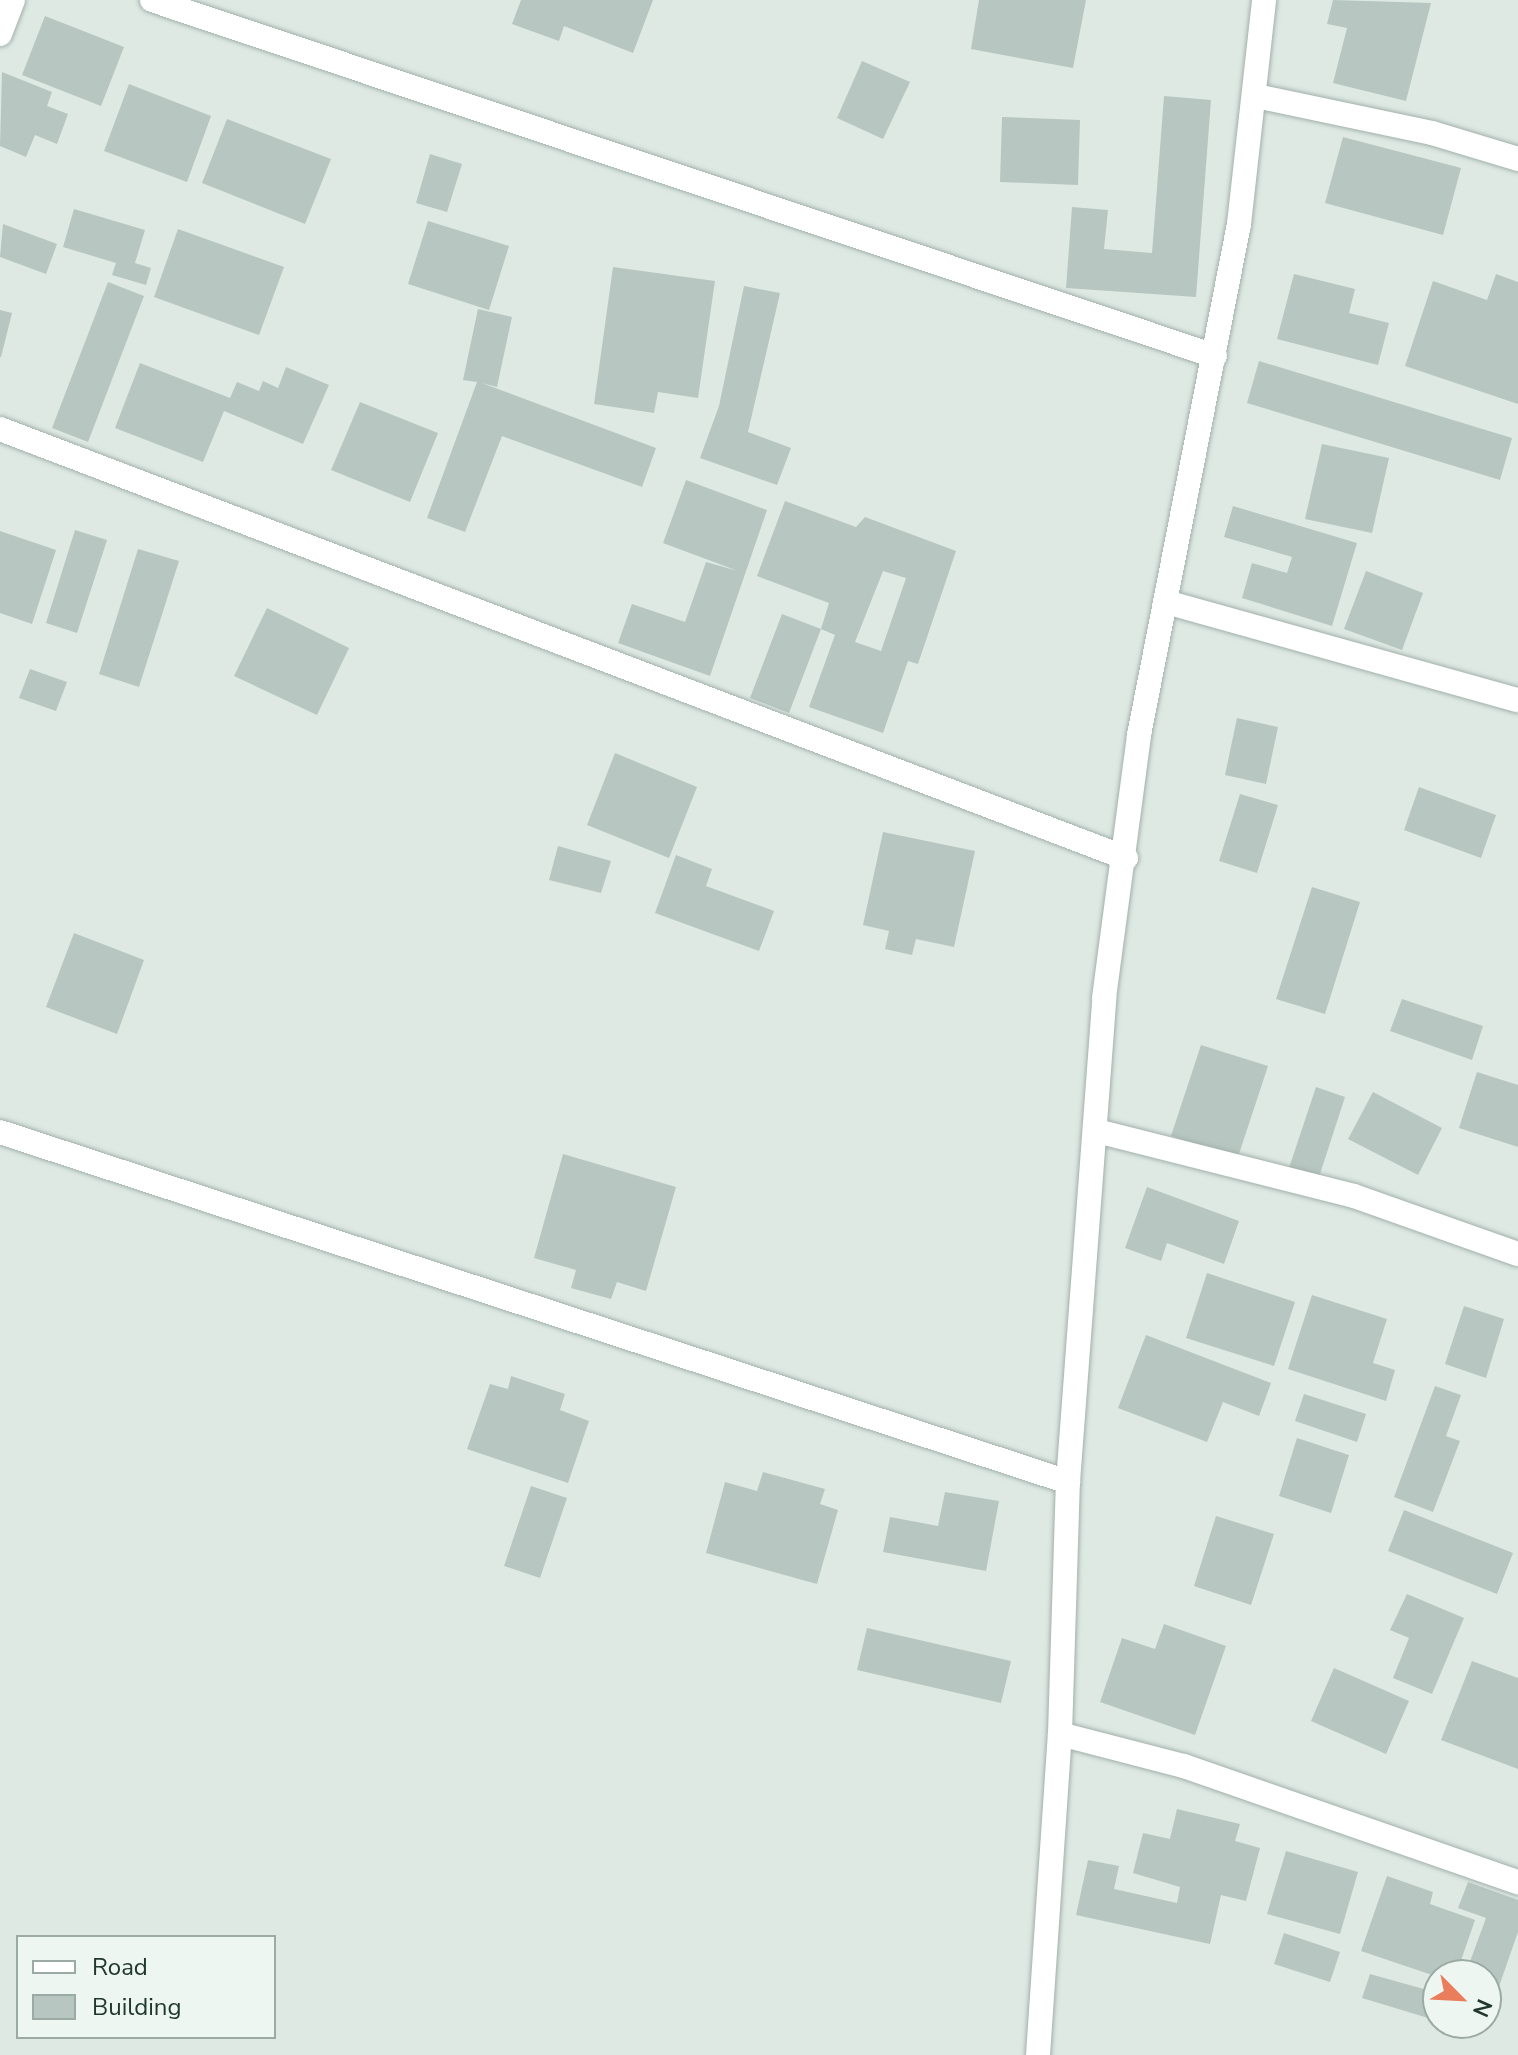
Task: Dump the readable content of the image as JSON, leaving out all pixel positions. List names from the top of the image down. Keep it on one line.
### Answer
{"legend":["Road","Building"],"north":"bottom right"}
